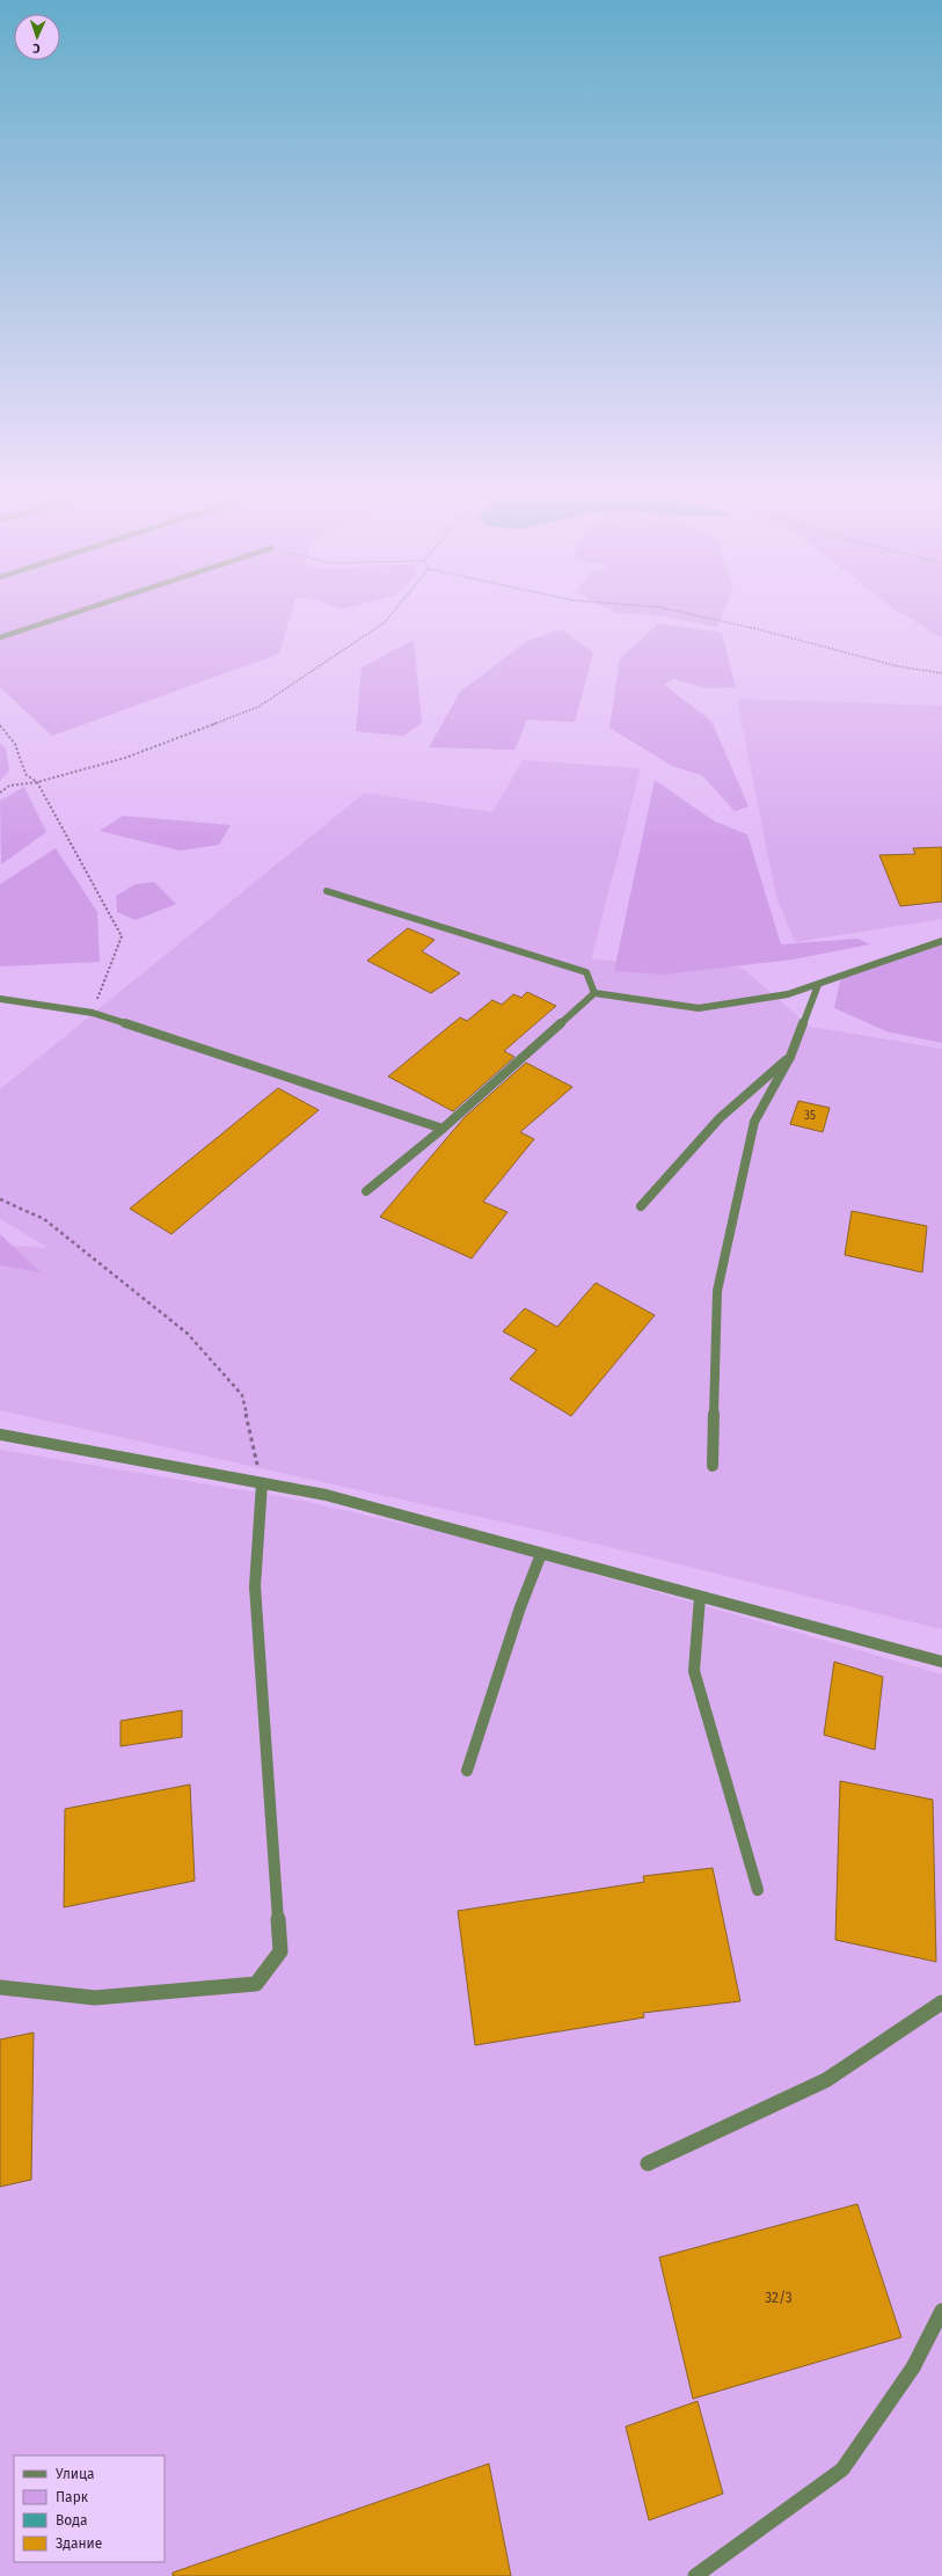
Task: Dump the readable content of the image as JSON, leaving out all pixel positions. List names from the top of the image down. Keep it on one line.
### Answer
{"house_numbers":["35","32/3"],"legend":["Улица","Парк","Вода","Здание"],"north":"bottom"}
